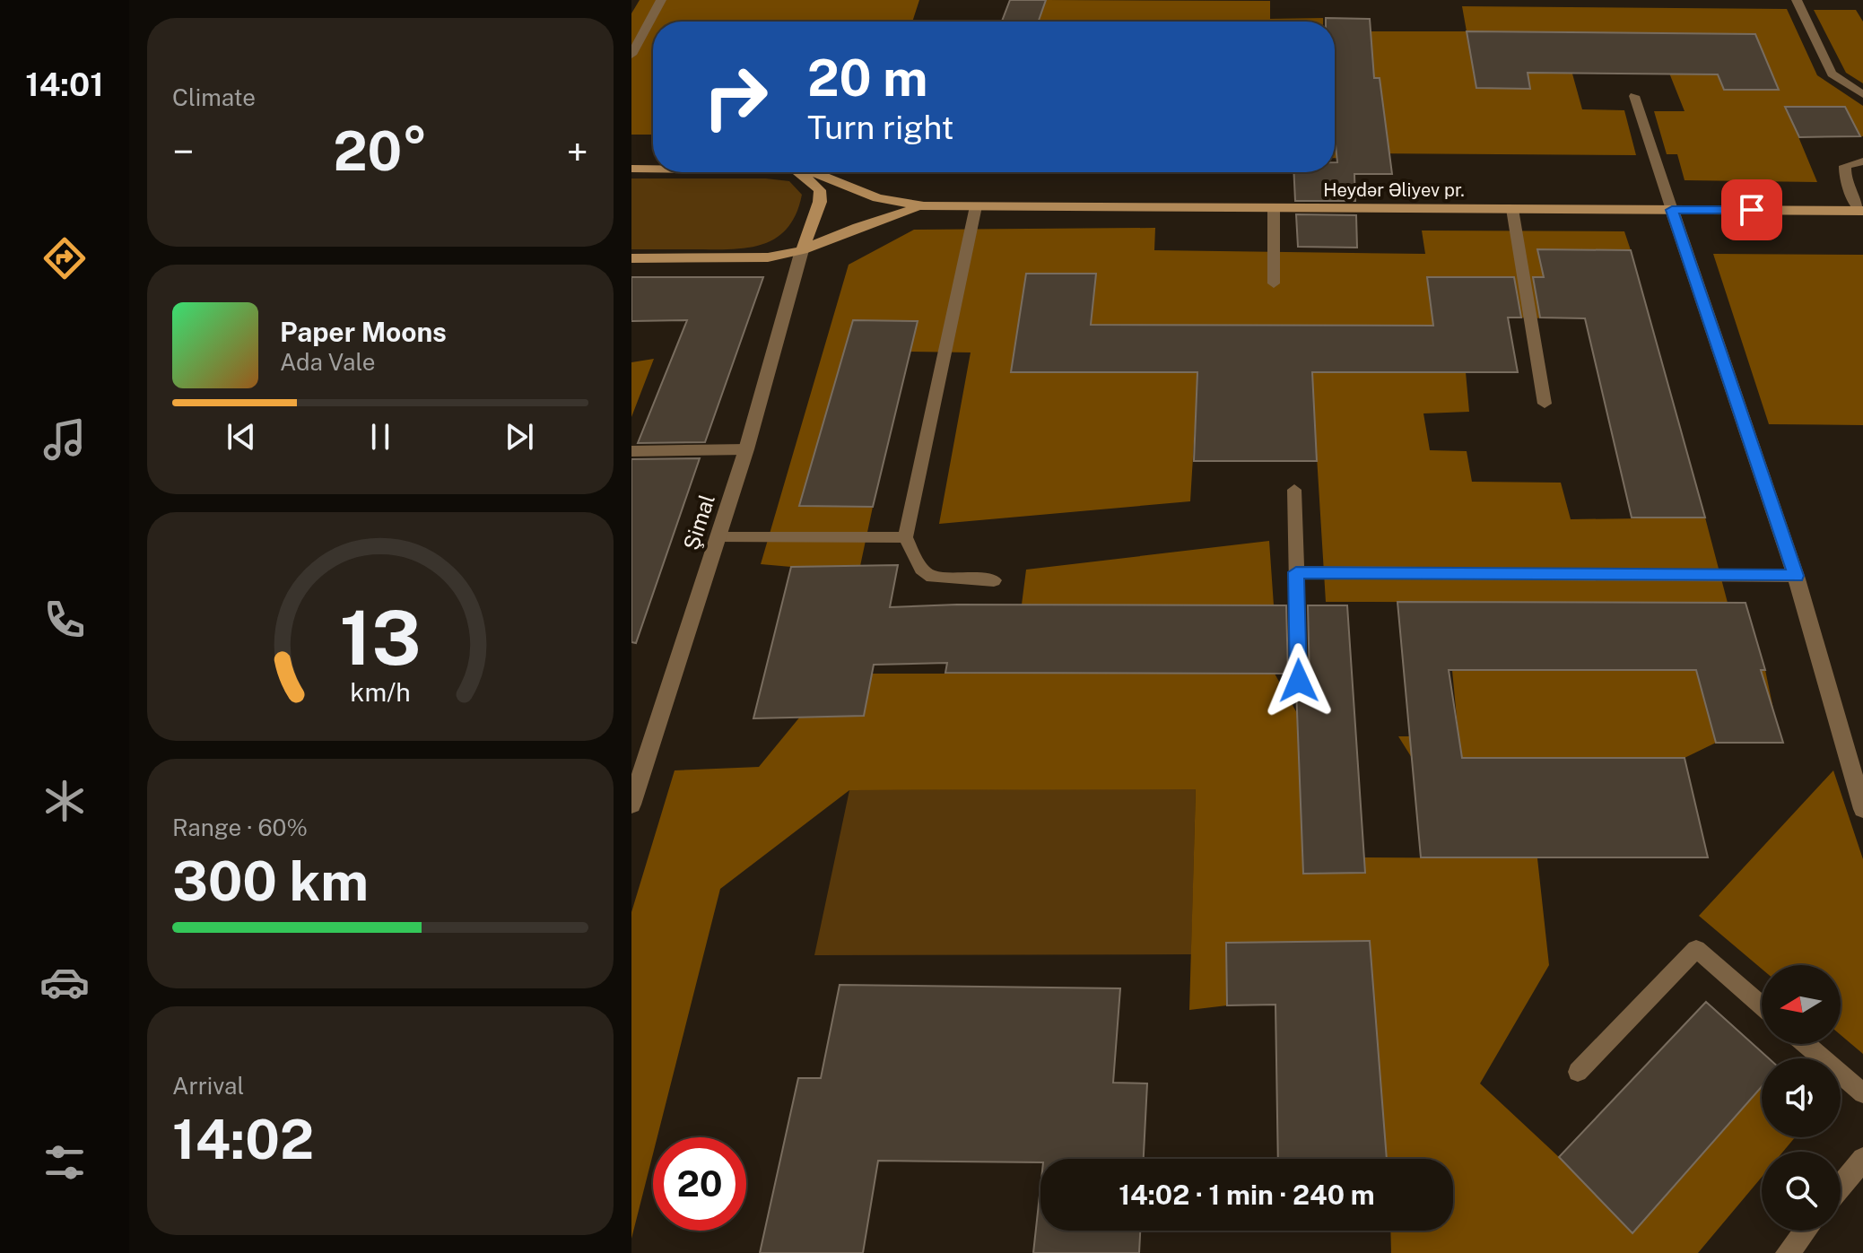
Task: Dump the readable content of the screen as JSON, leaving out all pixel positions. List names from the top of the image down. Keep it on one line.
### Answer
{"streets":{"main road":["Heydər Əliyev pr."],"street":["Şimal"]},"crossings":[["Heydər Əliyev pr.","Şimal"]],"north":"left","page":{"tabs":"14:01","tile":["Climate",["Range · 60%","300 km"],["Arrival","14:02"]],"turn":["20 m","Turn right"],"heat":["−","20°","+"],"song":["Paper Moons","Ada Vale"],"limit":"20","trip":"14:02 · 1 min · 240 m","gauge":["13","km/h"]}}
